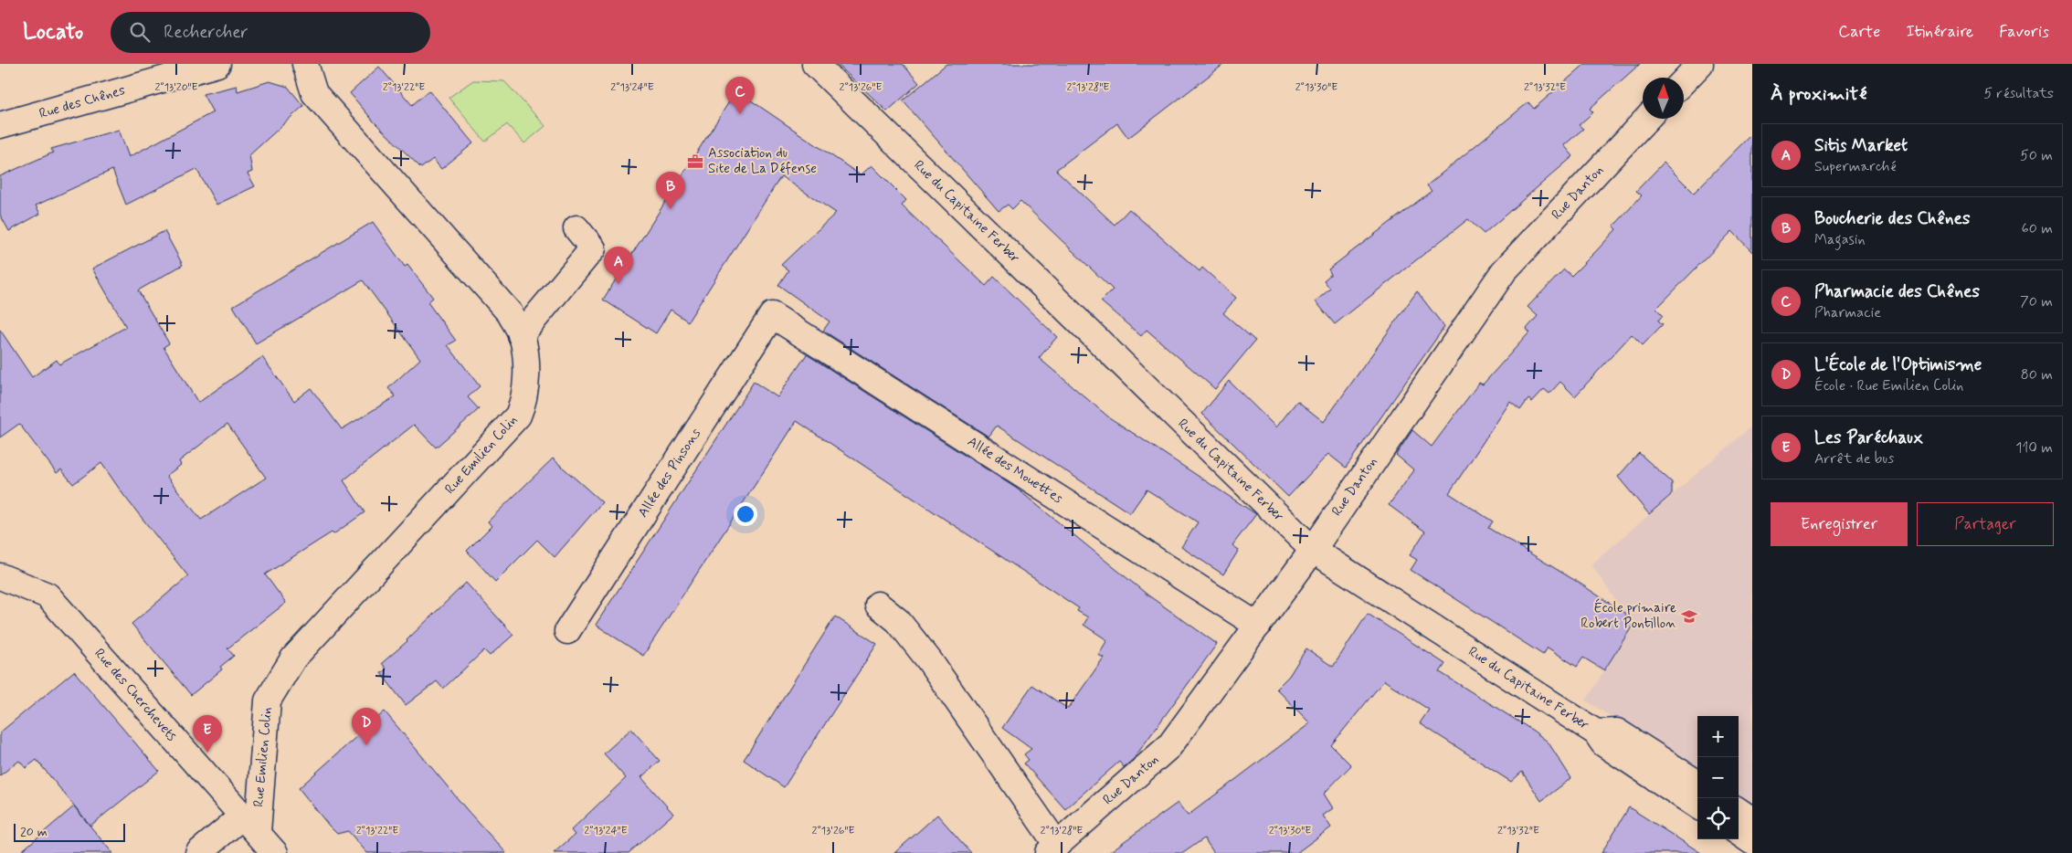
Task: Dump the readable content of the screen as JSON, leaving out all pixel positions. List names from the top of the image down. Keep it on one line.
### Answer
{"streets":{"street":["Rue des Chênes","Rue Danton","Rue du Capitaine Ferber","Rue Emilien Colin","Allée des Mouettes","Allée des Pinsons","Rue des Cherchevets"]},"crossings":[["Rue Danton","Rue du Capitaine Ferber"],["Rue Danton","Allée des Mouettes"],["Rue Emilien Colin","Rue des Cherchevets"],["Allée des Mouettes","Allée des Pinsons"]],"places":{"office":["Association du Site de La Défense"],"school or university":["École primaire Robert Pontillon"]},"scale_bar":"20 m","north":"top","page":{"header":"Locato","search":"Rechercher","nav":["Carte","Itinéraire","Favoris"],"heading":["À proximité","5 résultats"],"pins":["C","B","A","D","E"],"list":[{"mark":"A","name":"Sitis Market","note":"Supermarché","value":"50 m"},{"mark":"B","name":"Boucherie des Chênes","note":"Magasin","value":"60 m"},{"mark":"C","name":"Pharmacie des Chênes","note":"Pharmacie","value":"70 m"},{"mark":"D","name":"L'École de l'Optimisme","note":"École · Rue Emilien Colin","value":"80 m"},{"mark":"E","name":"Les Paréchaux","note":"Arrêt de bus","value":"110 m"}],"buttons":["Enregistrer","Partager"],"map_buttons":["+","−"],"scale":"20 m"},"coordinates":["2°13'20\"E","2°13'22\"E","2°13'24\"E","2°13'26\"E","2°13'28\"E","2°13'30\"E","2°13'32\"E"]}
